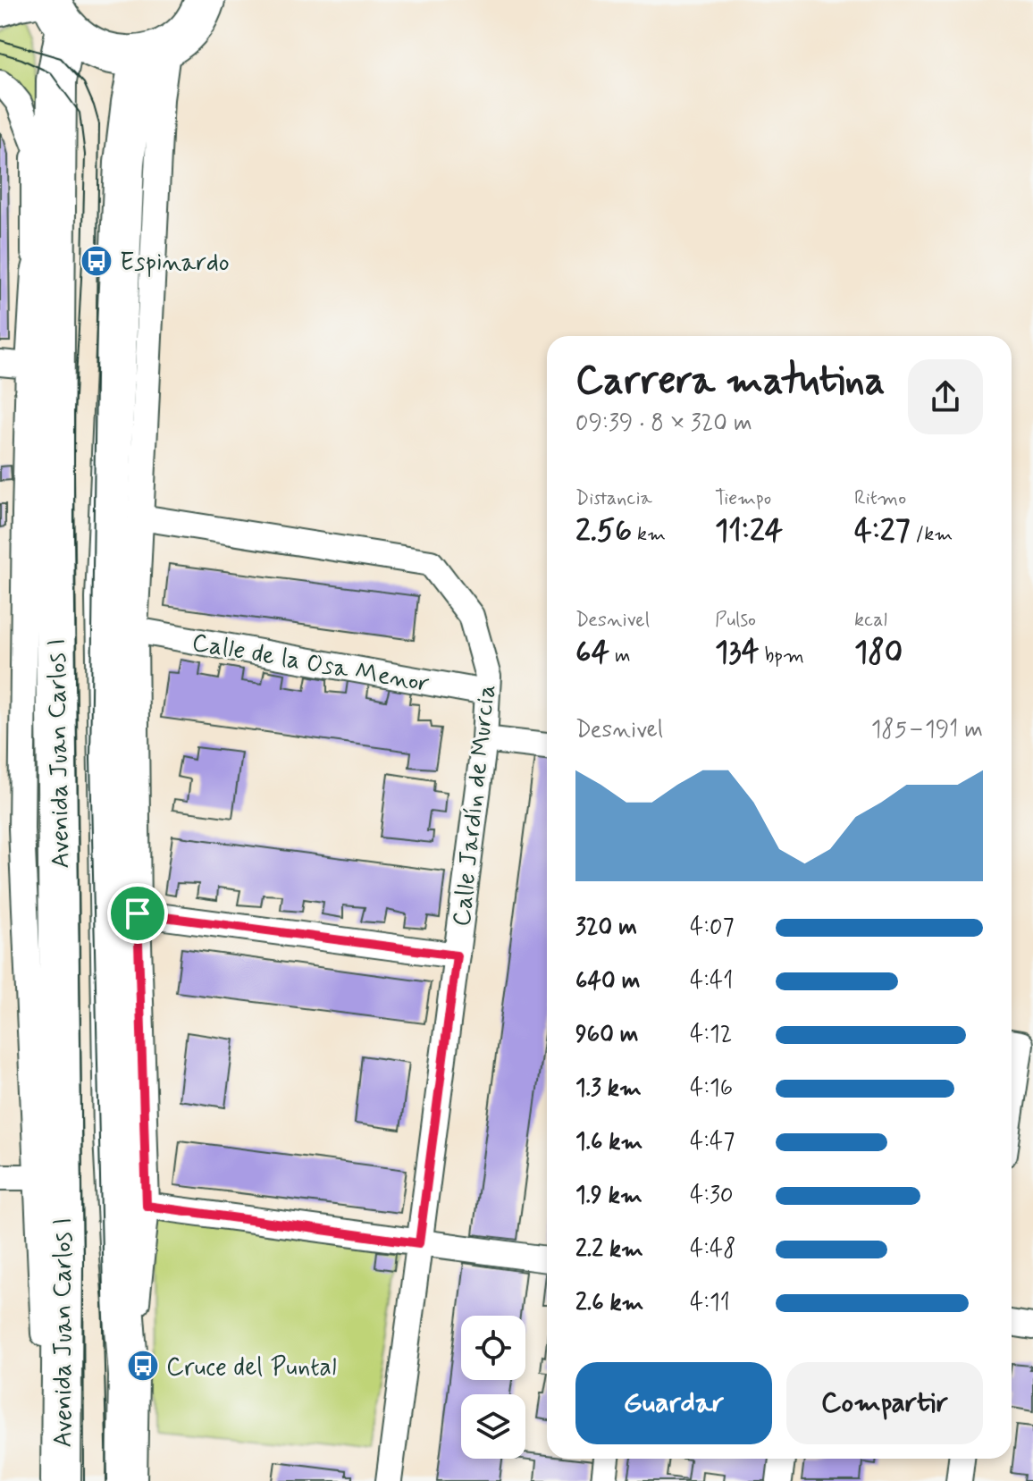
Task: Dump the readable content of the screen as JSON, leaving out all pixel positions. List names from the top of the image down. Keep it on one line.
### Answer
{"streets":{"main road":["Avenida Juan Carlos I"],"street":["Calle de la Osa Menor","Calle Jardín de Murcia"]},"crossings":[["Calle de la Osa Menor","Calle Jardín de Murcia"]],"places":{"bus stop":["Espinardo","Cruce del Puntal"]},"page":{"heading":["Carrera matutina","09:39 · 8 × 320 m"],"stats":[["Distancia","2.56 km"],["Tiempo","11:24"],["Ritmo","4:27 /km"],["Desnivel","64 m"],["Pulso","134 bpm"],["kcal","180"]],"chart":["Desnivel","185–191 m"],"list":[{"name":"320 m","note":"4:07"},{"name":"640 m","note":"4:41"},{"name":"960 m","note":"4:12"},{"name":"1.3 km","note":"4:16"},{"name":"1.6 km","note":"4:47"},{"name":"1.9 km","note":"4:30"},{"name":"2.2 km","note":"4:48"},{"name":"2.6 km","note":"4:11"}],"buttons":["Guardar","Compartir"]}}
